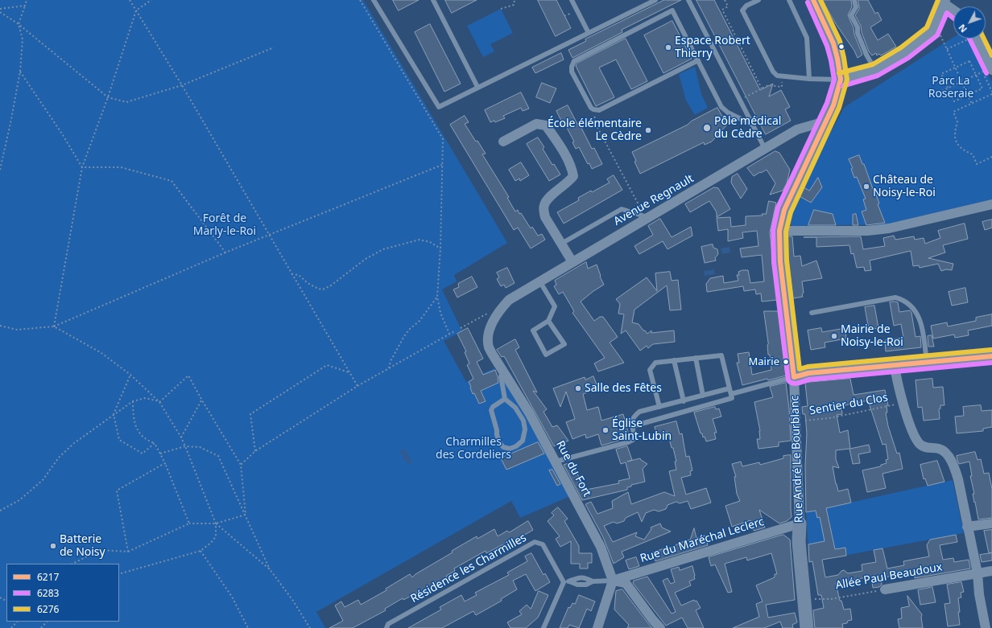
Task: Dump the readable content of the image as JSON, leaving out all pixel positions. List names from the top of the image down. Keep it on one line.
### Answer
{"streets":{"street":["Avenue Regnault","Rue André Le Bourblanc","Rue du Fort","Rue du Maréchal Leclerc","Allée Paul Beaudoux"],"lane":["Résidence les Charmilles"],"path":["Sentier du Clos"]},"crossings":[["Avenue Regnault","Rue André Le Bourblanc"],["Avenue Regnault","Rue du Fort"],["Sentier du Clos","Rue André Le Bourblanc"],["Rue André Le Bourblanc","Rue du Maréchal Leclerc"],["Rue André Le Bourblanc","Allée Paul Beaudoux"],["Rue du Fort","Rue du Maréchal Leclerc"]],"parks":["Parc La Roseraie","Forêt de Marly-le-Roi","Charmilles des Cordeliers"],"places":["Espace Robert Thierry","Pôle médical du Cèdre","École élémentaire Le Cèdre","Château de Noisy-le-Roi","Mairie de Noisy-le-Roi","Mairie","Salle des Fêtes","Église Saint-Lubin","Batterie de Noisy"],"lines":["transit line 6217","transit line 6276","transit line 6283"],"legend":["6217","6283","6276"],"north":"bottom left"}
